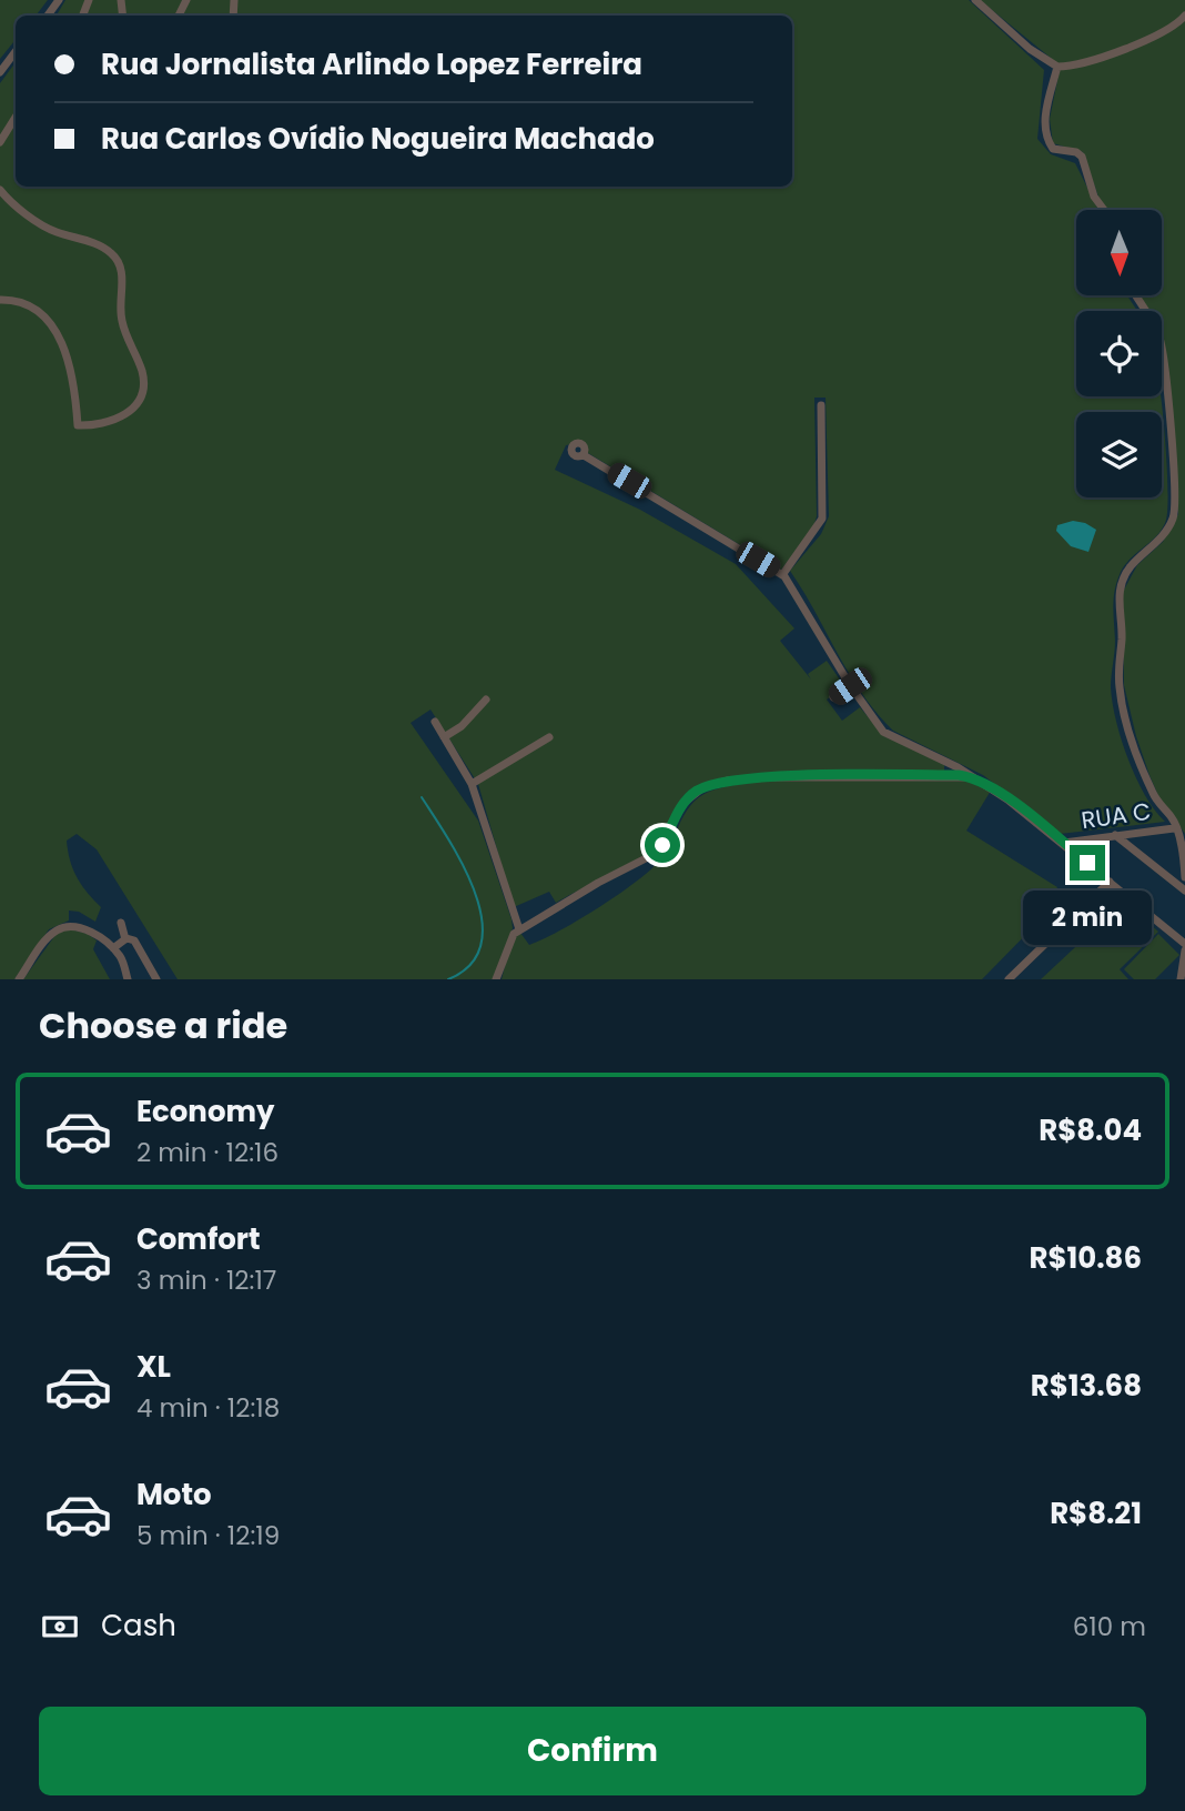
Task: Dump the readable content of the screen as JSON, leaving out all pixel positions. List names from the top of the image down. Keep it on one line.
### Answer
{"streets":{"street":["RUA C"]},"north":"bottom","page":{"banner":["Rua Jornalista Arlindo Lopez Ferreira","Rua Carlos Ovídio Nogueira Machado"],"bubble":"2 min","heading":"Choose a ride","list":[{"name":"Economy","note":"2 min · 12:16","value":"R$8.04"},{"name":"Comfort","note":"3 min · 12:17","value":"R$10.86"},{"name":"XL","note":"4 min · 12:18","value":"R$13.68"},{"name":"Moto","note":"5 min · 12:19","value":"R$8.21"}],"pay":["Cash","610 m"],"buttons":"Confirm"}}
